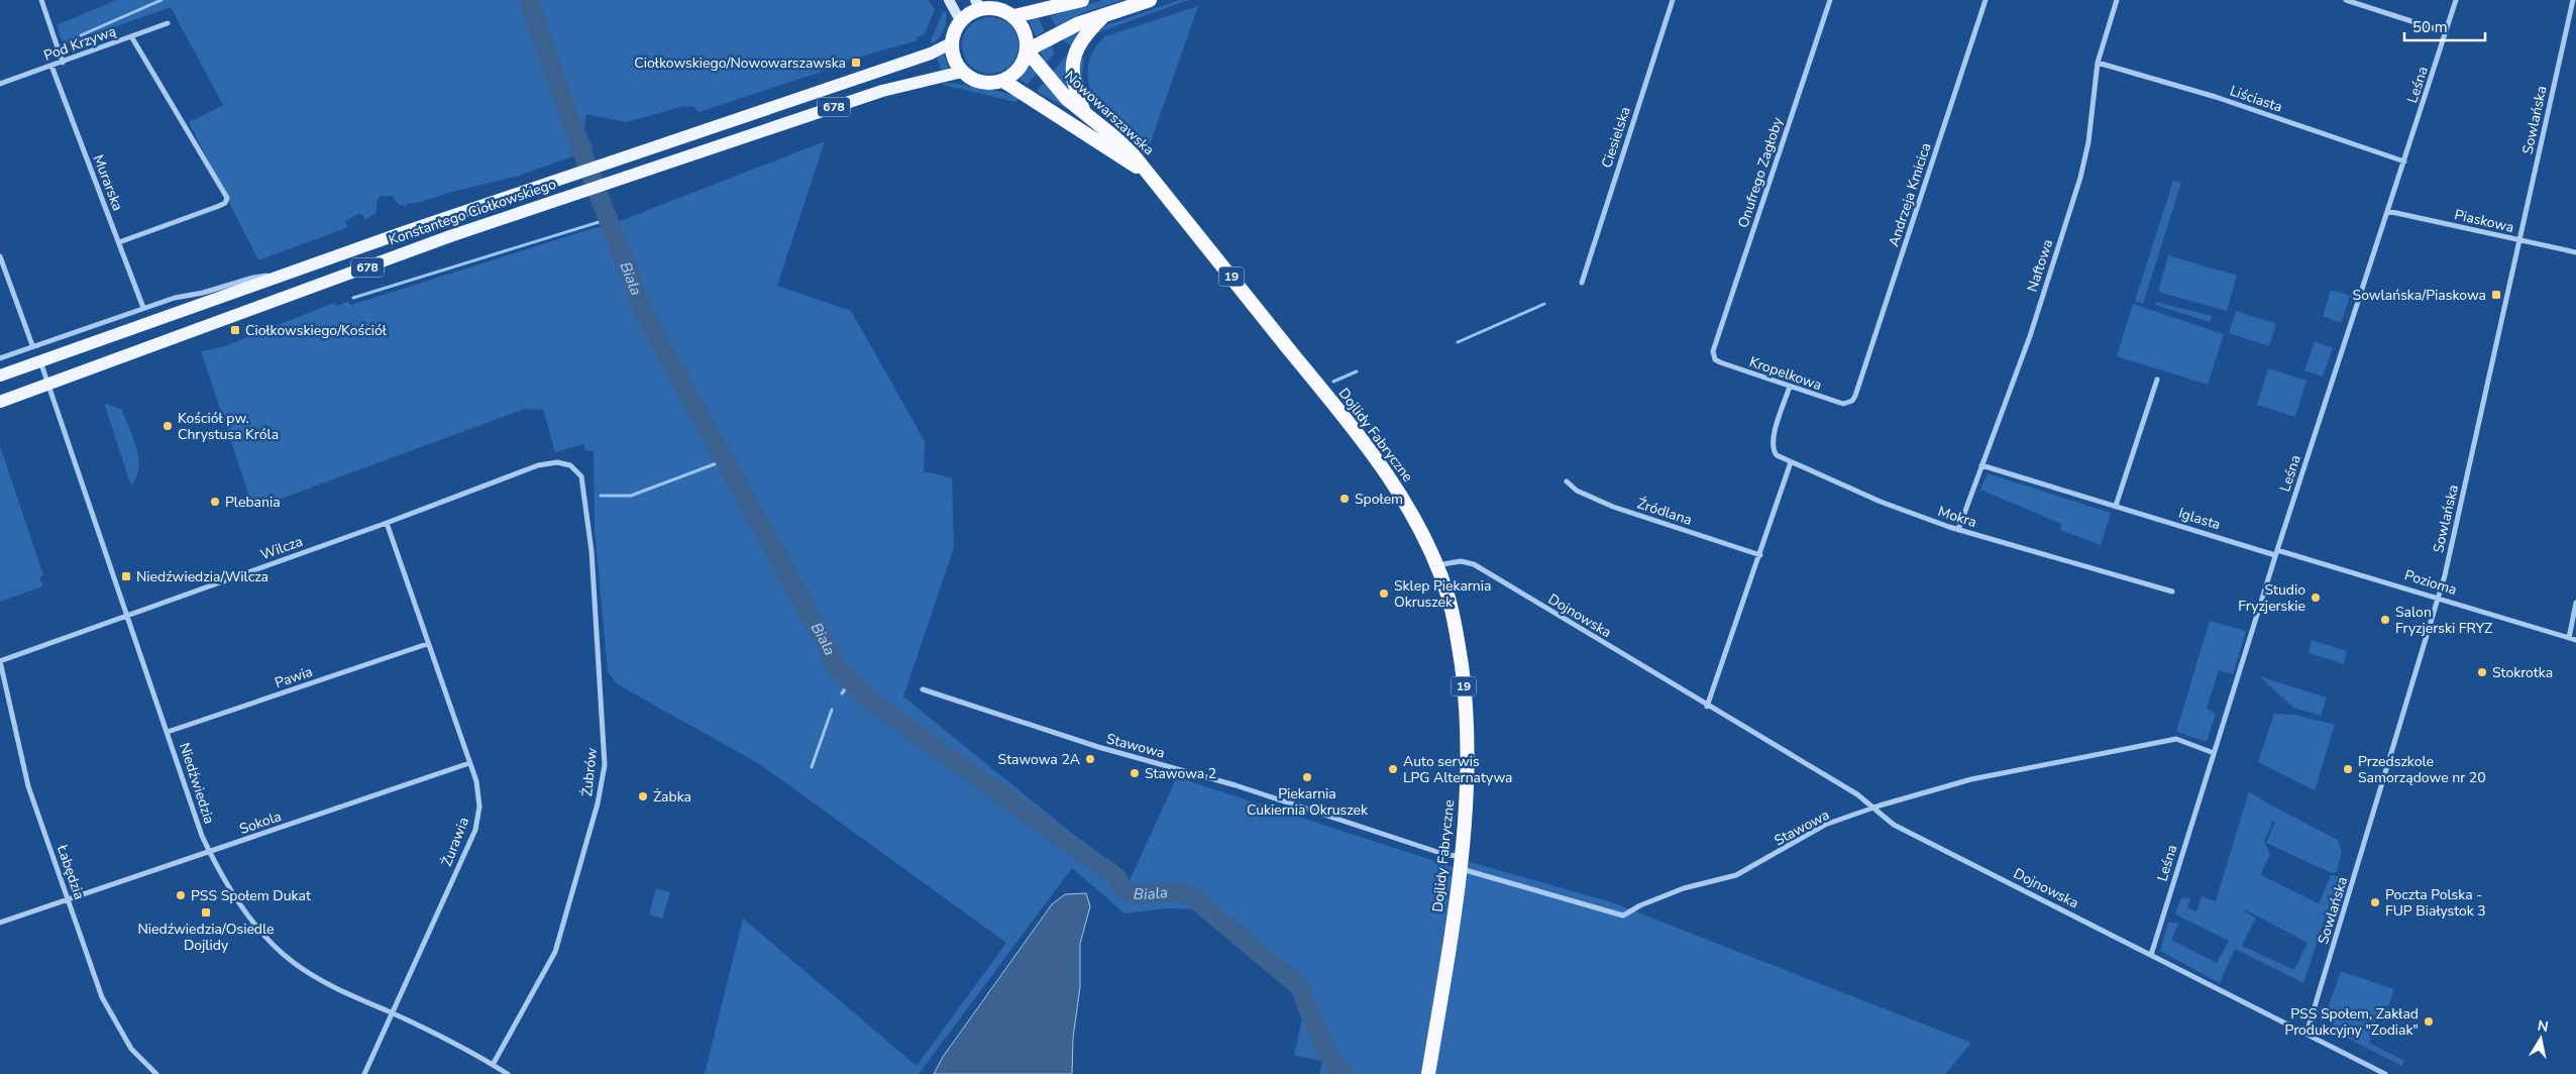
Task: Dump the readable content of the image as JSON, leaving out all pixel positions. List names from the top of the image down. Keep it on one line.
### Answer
{"streets":{"highway":["Nowowarszawska","19","Dojlidy Fabryczne"],"main road":["678","Konstantego Ciołkowskiego"],"street":["Pod Krzywą","Leśna","Liściasta","Sowlańska","Ciesielska","Onufrego Zagłoby","Murarska","Andrzeja Kmicica","Piaskowa","Naftowa","Kropelkowa","Źródlana","Mokra","Iglasta","Wilcza","Pozioma","Dojnowska","Pawia","Stawowa","Żubrów","Niedźwiedzia","Sokola","Żurawia","Łabędzia"]},"crossings":[["Pod Krzywą","Murarska"],["Leśna","Liściasta"],["Leśna","Piaskowa"],["Leśna","Iglasta"],["Leśna","Pozioma"],["Leśna","Dojnowska"],["Leśna","Stawowa"],["Liściasta","Naftowa"],["Nowowarszawska","Konstantego Ciołkowskiego"],["Nowowarszawska","19"],["Nowowarszawska","Dojlidy Fabryczne"],["Sowlańska","Piaskowa"],["Sowlańska","Pozioma"],["Sowlańska","Dojnowska"],["Onufrego Zagłoby","Kropelkowa"],["Andrzeja Kmicica","Kropelkowa"],["Konstantego Ciołkowskiego","19"],["Konstantego Ciołkowskiego","Niedźwiedzia"],["Naftowa","Mokra"],["Naftowa","Iglasta"],["Kropelkowa","Mokra"],["Dojlidy Fabryczne","Dojnowska"],["Dojlidy Fabryczne","Stawowa"],["Iglasta","Pozioma"],["Wilcza","Żubrów"],["Wilcza","Niedźwiedzia"],["Wilcza","Żurawia"],["Wilcza","Łabędzia"],["Dojnowska","Stawowa"],["Pawia","Niedźwiedzia"],["Pawia","Żurawia"],["Żubrów","Niedźwiedzia"],["Niedźwiedzia","Sokola"],["Niedźwiedzia","Żurawia"],["Sokola","Żurawia"],["Sokola","Łabędzia"]],"water":["Biala"],"places":{"transit":["Ciołkowskiego/Nowowarszawska","Sowlańska/Piaskowa","Ciołkowskiego/Kościół","Niedźwiedzia/Wilcza","Niedźwiedzia/Osiedle Dojlidy"],"other":["Kościół pw. Chrystusa Króla","Społem","Plebania","Sklep Piekarnia Okruszek","Studio Fryzjerskie","Salon Fryzjerski FRYZ","Stokrotka","Stawowa 2A","Auto serwis LPG Alternatywa","Przedszkole Samorządowe nr 20","Stawowa 2","Piekarnia Cukiernia Okruszek","Żabka","PSS Społem Dukat","Poczta Polska - FUP Białystok 3","PSS Społem, Zakład Produkcyjny \"Zodiak\""]},"scale_bar":"50 m","north":"top"}
